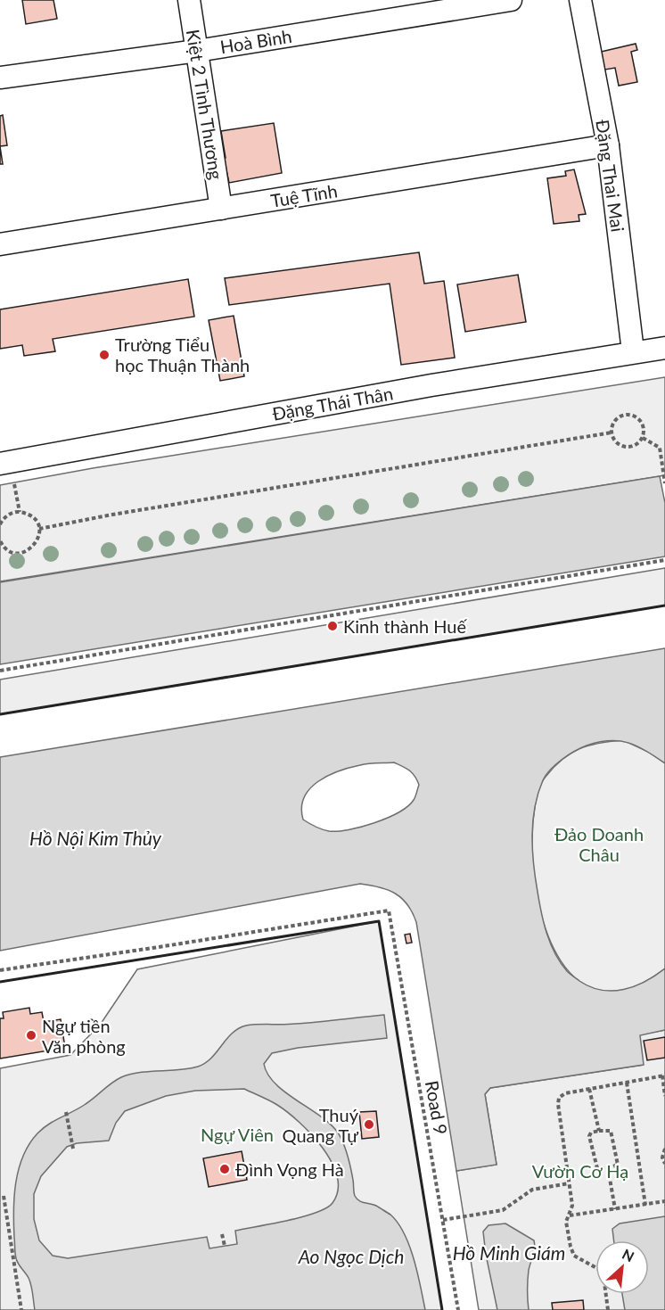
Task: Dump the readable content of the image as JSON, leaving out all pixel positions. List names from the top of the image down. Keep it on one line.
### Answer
{"streets":{"street":["Hoà Bình","Kiệt 2 Tình Thương","Đặng Thai Mai","Tuệ Tĩnh","Đặng Thái Thân"],"path":["Road 9"]},"crossings":[["Hoà Bình","Kiệt 2 Tình Thương"],["Kiệt 2 Tình Thương","Tuệ Tĩnh"],["Đặng Thai Mai","Tuệ Tĩnh"],["Đặng Thai Mai","Đặng Thái Thân"]],"water":["Hồ Nội Kim Thủy","Hồ Minh Giám","Ao Ngọc Dịch"],"parks":["Đảo Doanh Châu","Ngự Viên","Vườn Cơ Hạ"],"places":["Trường Tiểu học Thuận Thành","Kinh thành Huế","Ngự tiền Văn phòng","Thuý Quang Tự","Đình Vọng Hà"],"north":"top right"}
